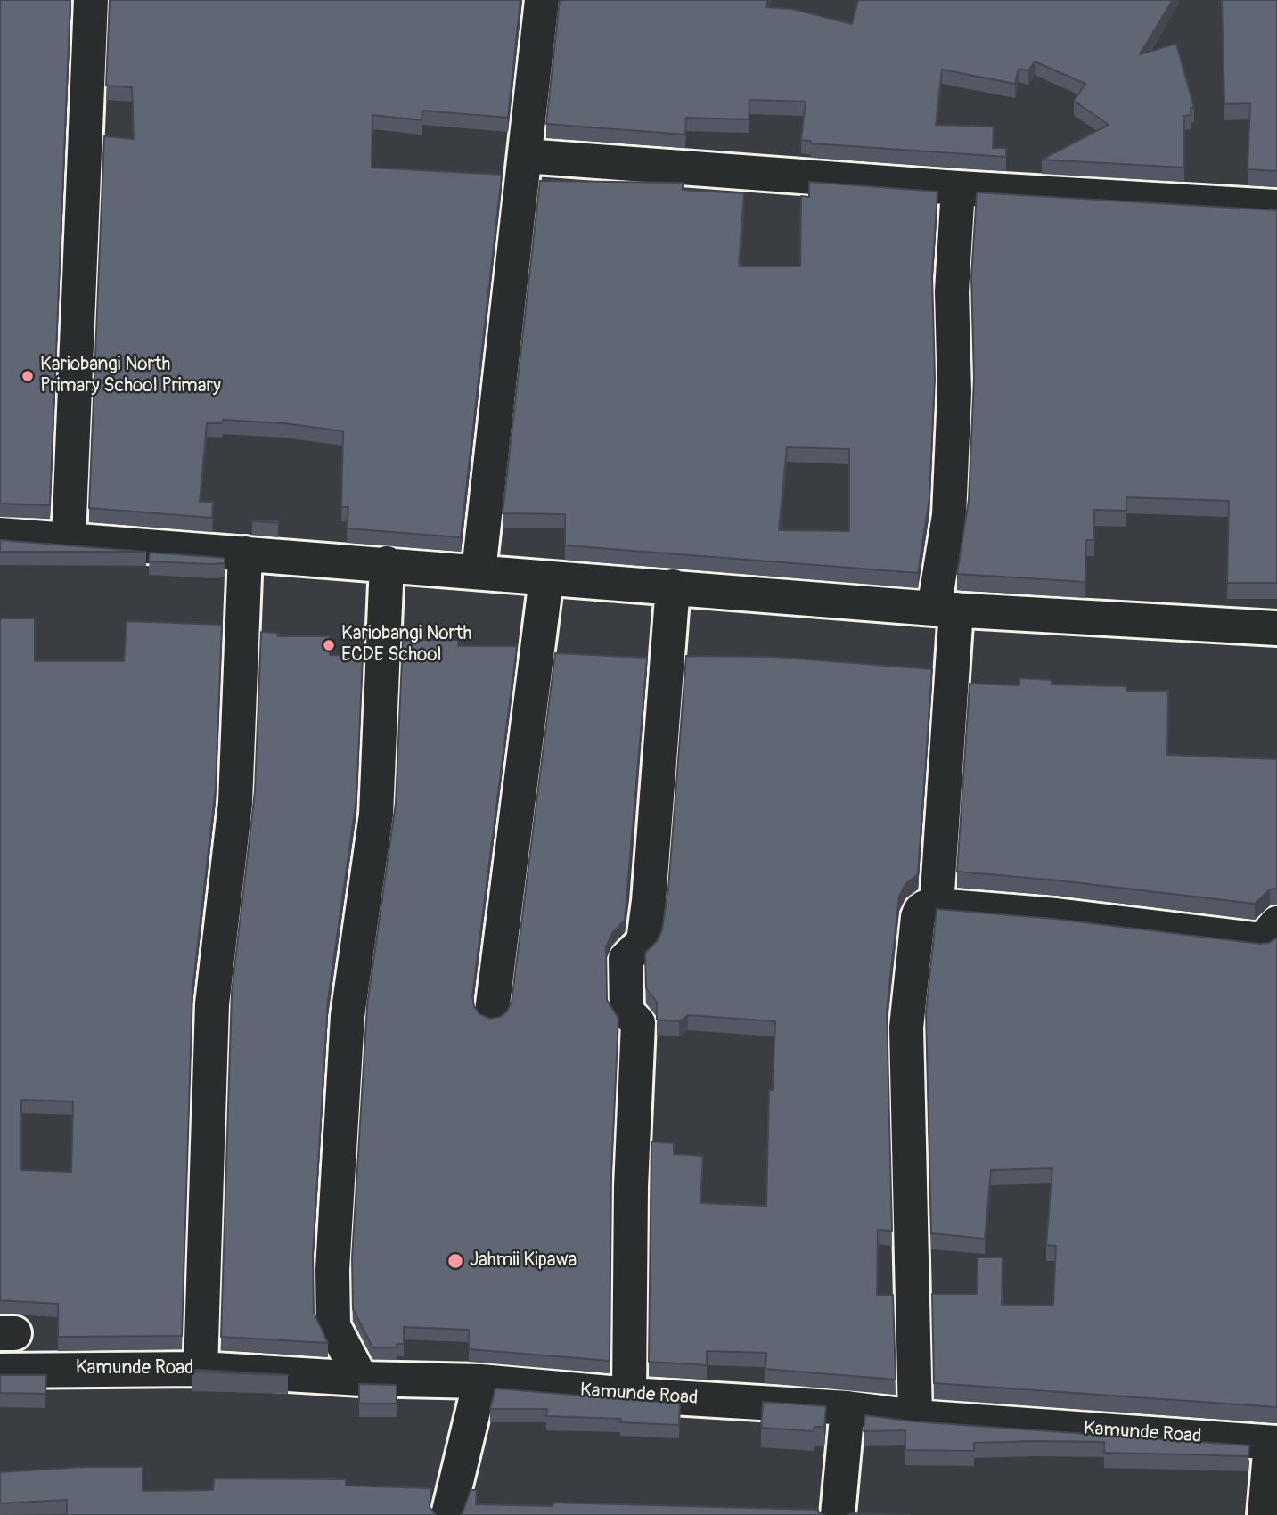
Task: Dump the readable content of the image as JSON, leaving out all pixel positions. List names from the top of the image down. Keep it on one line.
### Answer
{"streets":{"street":["Kamunde Road"]},"places":["Kariobangi North Primary School Primary","Kariobangi North ECDE School","Jahmii Kipawa"]}
